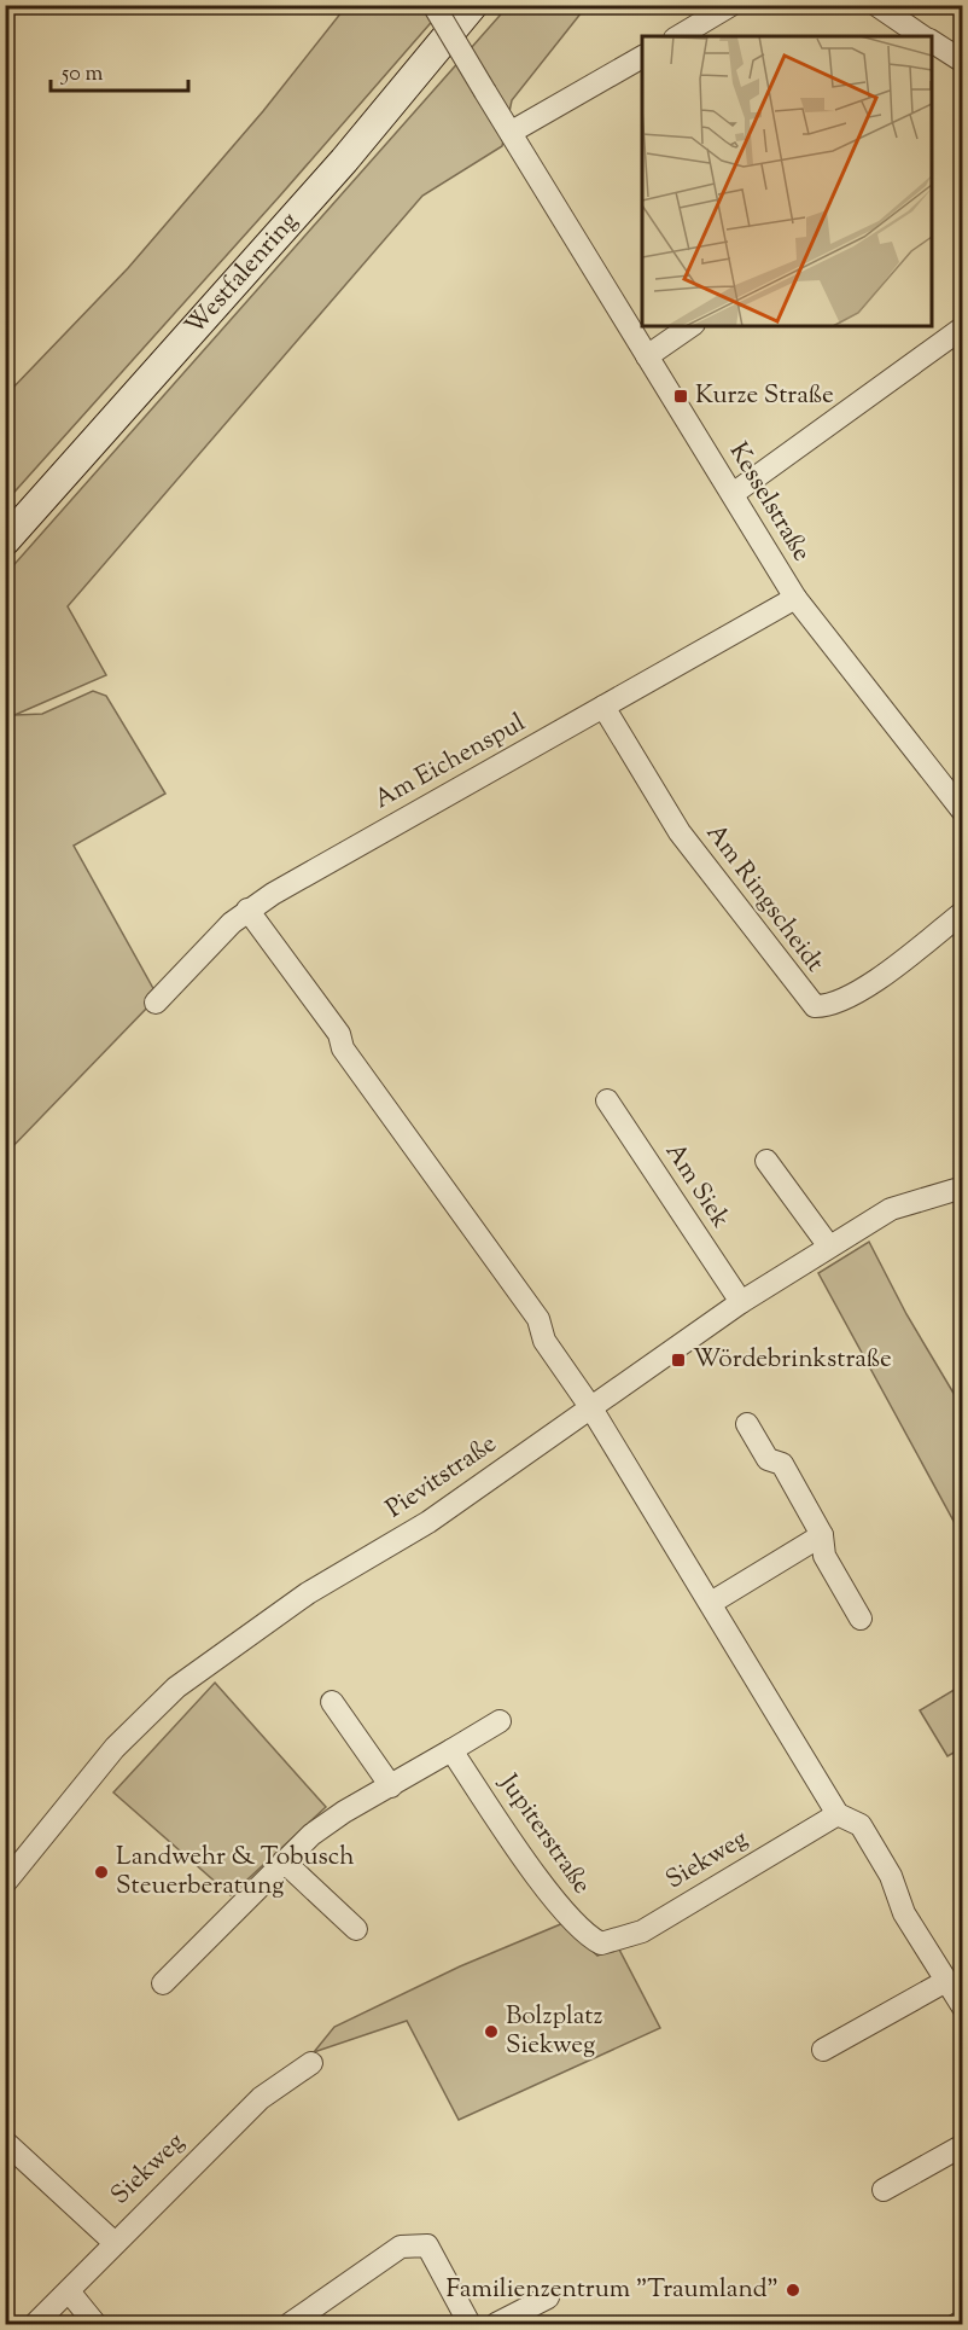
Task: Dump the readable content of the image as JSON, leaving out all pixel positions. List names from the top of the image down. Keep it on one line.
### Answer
{"streets":{"main road":["Westfalenring"],"street":["Kesselstraße","Am Eichenspul","Am Ringscheidt","Am Siek","Pievitstraße","Jupiterstraße","Siekweg"]},"crossings":[["Kesselstraße","Am Eichenspul"],["Am Eichenspul","Am Ringscheidt"],["Am Siek","Pievitstraße"],["Jupiterstraße","Siekweg"]],"places":{"transit":["Kurze Straße","Wördebrinkstraße"],"other":["Landwehr & Tobusch Steuerberatung","Bolzplatz Siekweg","Familienzentrum \"Traumland\""]},"scale_bar":"50 m"}
